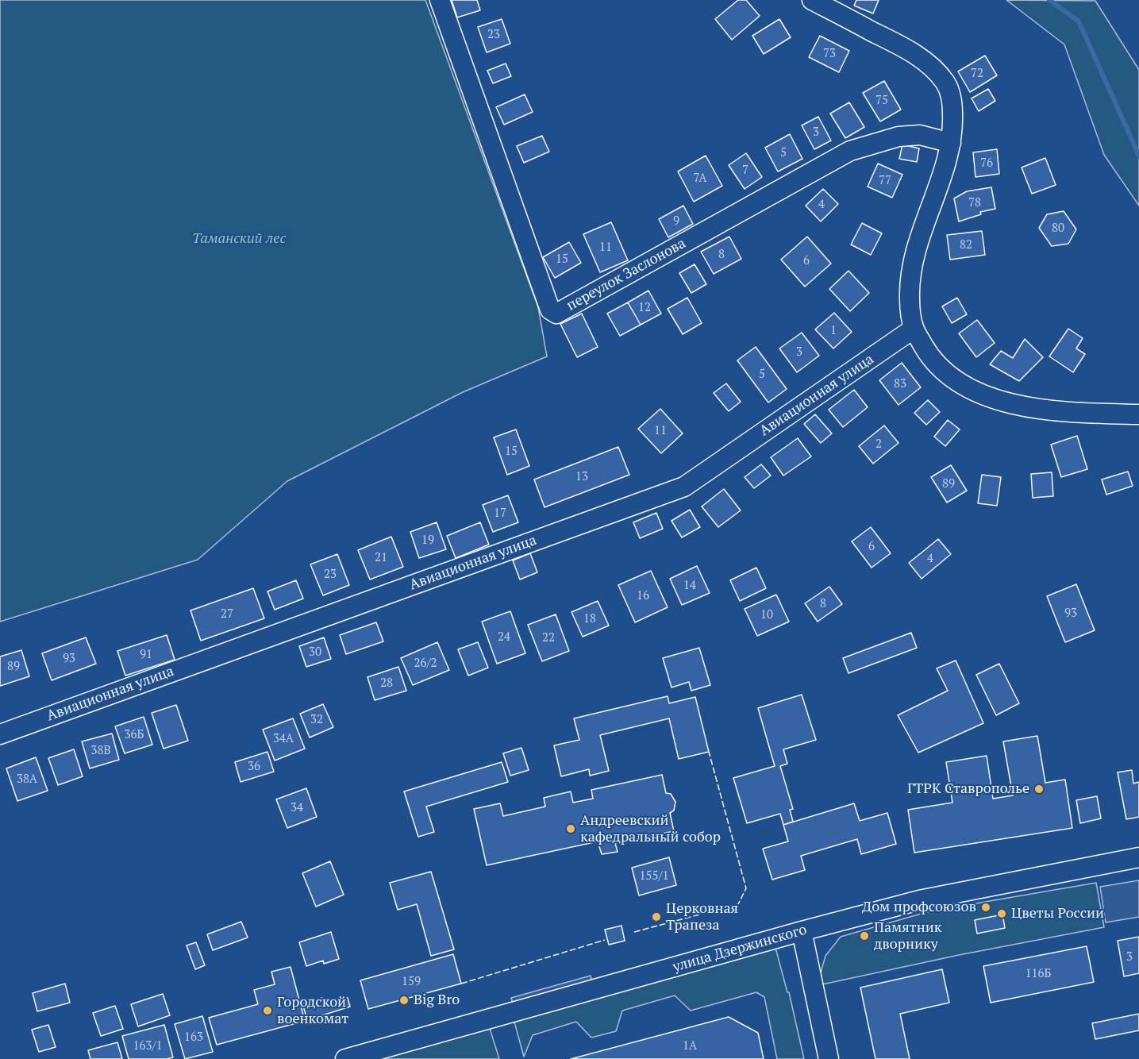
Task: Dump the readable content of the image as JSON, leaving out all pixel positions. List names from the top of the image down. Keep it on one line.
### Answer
{"streets":{"street":["переулок Заслонова","Авиационная улица","улица Дзержинского"]},"parks":["Таманский лес"],"places":["ГТРК Ставрополье","Андреевский кафедральный собор","Дом профсоюзов","Цветы России","Церковная Трапеза","Памятник дворнику","Big Bro","Городской военкомат"],"house_numbers":["23","73","72","75","3","5","76","7","7А","77","78","4","9","80","82","11","8","15","6","12","1","3","5","83","11","2","15","13","89","17","19","6","21","4","23","14","16","8","93","27","10","18","24","22","30","91","93","26/2","89","28","32","36Б","34А","38В","36","38А","34","155/1","3","116Б","159","163","163/1","1А"]}
